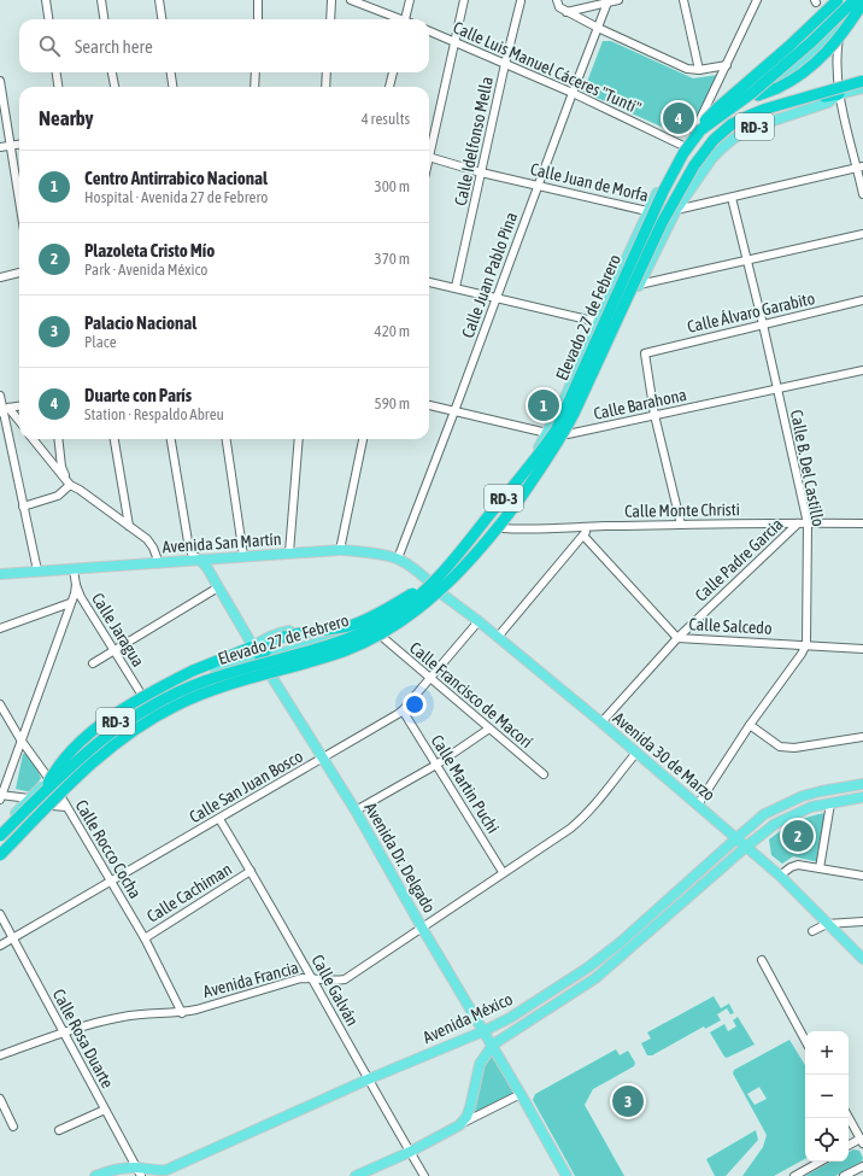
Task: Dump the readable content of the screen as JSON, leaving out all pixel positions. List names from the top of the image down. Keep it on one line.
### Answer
{"streets":{"highway":["RD-3","Elevado 27 de Febrero"],"main road":["Avenida San Martín","Avenida 30 de Marzo","Avenida Dr. Delgado","Avenida México"],"street":["Calle Luis Manuel Cáceres \"Tunti\"","Calle Idelfonso Mella","Calle Juan de Morfa","Calle Juan Pablo Pina","Calle Álvaro Garabito","Calle Barahona","Calle B. Del Castillo","Calle Monte Christi","Calle Padre Garcia","Calle Salcedo","Calle Jaragua","Calle Francisco de Macorí","Calle Martin Puchi","Calle San Juan Bosco","Calle Rocco Cocha","Calle Cachiman","Avenida Francia","Calle Galván","Calle Rosa Duarte"]},"crossings":[["Calle Luis Manuel Cáceres \"Tunti\"","RD-3"],["Calle Luis Manuel Cáceres \"Tunti\"","Calle Idelfonso Mella"],["Calle Luis Manuel Cáceres \"Tunti\"","Calle Juan Pablo Pina"],["RD-3","Calle Juan de Morfa"],["RD-3","Elevado 27 de Febrero"],["RD-3","Calle Barahona"],["RD-3","Calle Monte Christi"],["RD-3","Avenida San Martín"],["RD-3","Calle Jaragua"],["RD-3","Calle Francisco de Macorí"],["RD-3","Avenida 30 de Marzo"],["RD-3","Calle Rocco Cocha"],["RD-3","Avenida Dr. Delgado"],["Calle Idelfonso Mella","Calle Juan de Morfa"],["Calle Juan de Morfa","Calle Juan Pablo Pina"],["Calle Juan de Morfa","Calle B. Del Castillo"],["Calle Juan Pablo Pina","Calle Barahona"],["Calle Juan Pablo Pina","Avenida San Martín"],["Calle Álvaro Garabito","Calle Barahona"],["Calle Álvaro Garabito","Calle B. Del Castillo"],["Elevado 27 de Febrero","Avenida San Martín"],["Elevado 27 de Febrero","Avenida 30 de Marzo"],["Calle Barahona","Calle B. Del Castillo"],["Calle B. Del Castillo","Calle Monte Christi"],["Calle B. Del Castillo","Calle Salcedo"],["Calle Monte Christi","Calle Padre Garcia"],["Avenida San Martín","Calle Jaragua"],["Avenida San Martín","Avenida 30 de Marzo"],["Avenida San Martín","Avenida Dr. Delgado"],["Calle Padre Garcia","Calle Salcedo"],["Calle Padre Garcia","Avenida 30 de Marzo"],["Calle Francisco de Macorí","Calle San Juan Bosco"],["Avenida 30 de Marzo","Calle San Juan Bosco"],["Avenida 30 de Marzo","Avenida Francia"],["Avenida 30 de Marzo","Avenida México"],["Calle Martin Puchi","Calle San Juan Bosco"],["Calle Martin Puchi","Avenida Francia"],["Calle San Juan Bosco","Calle Rocco Cocha"],["Calle San Juan Bosco","Avenida Dr. Delgado"],["Calle San Juan Bosco","Calle Galván"],["Calle San Juan Bosco","Calle Rosa Duarte"],["Calle Rocco Cocha","Calle Cachiman"],["Calle Rocco Cocha","Avenida Francia"],["Avenida Dr. Delgado","Avenida Francia"],["Avenida Dr. Delgado","Avenida México"],["Calle Cachiman","Calle Galván"],["Avenida Francia","Calle Galván"],["Avenida Francia","Calle Rosa Duarte"],["Calle Galván","Avenida México"],["Avenida México","Calle Rosa Duarte"]],"page":{"search":"Search here","heading":["Nearby","4 results"],"pins":["4","1","2","3"],"list":[{"mark":"1","name":"Centro Antirrabico Nacional","note":"Hospital · Avenida 27 de Febrero","value":"300 m"},{"mark":"2","name":"Plazoleta Cristo Mío","note":"Park · Avenida México","value":"370 m"},{"mark":"3","name":"Palacio Nacional","note":"Place","value":"420 m"},{"mark":"4","name":"Duarte con París","note":"Station · Respaldo Abreu","value":"590 m"}],"map_buttons":["+","−"]}}
